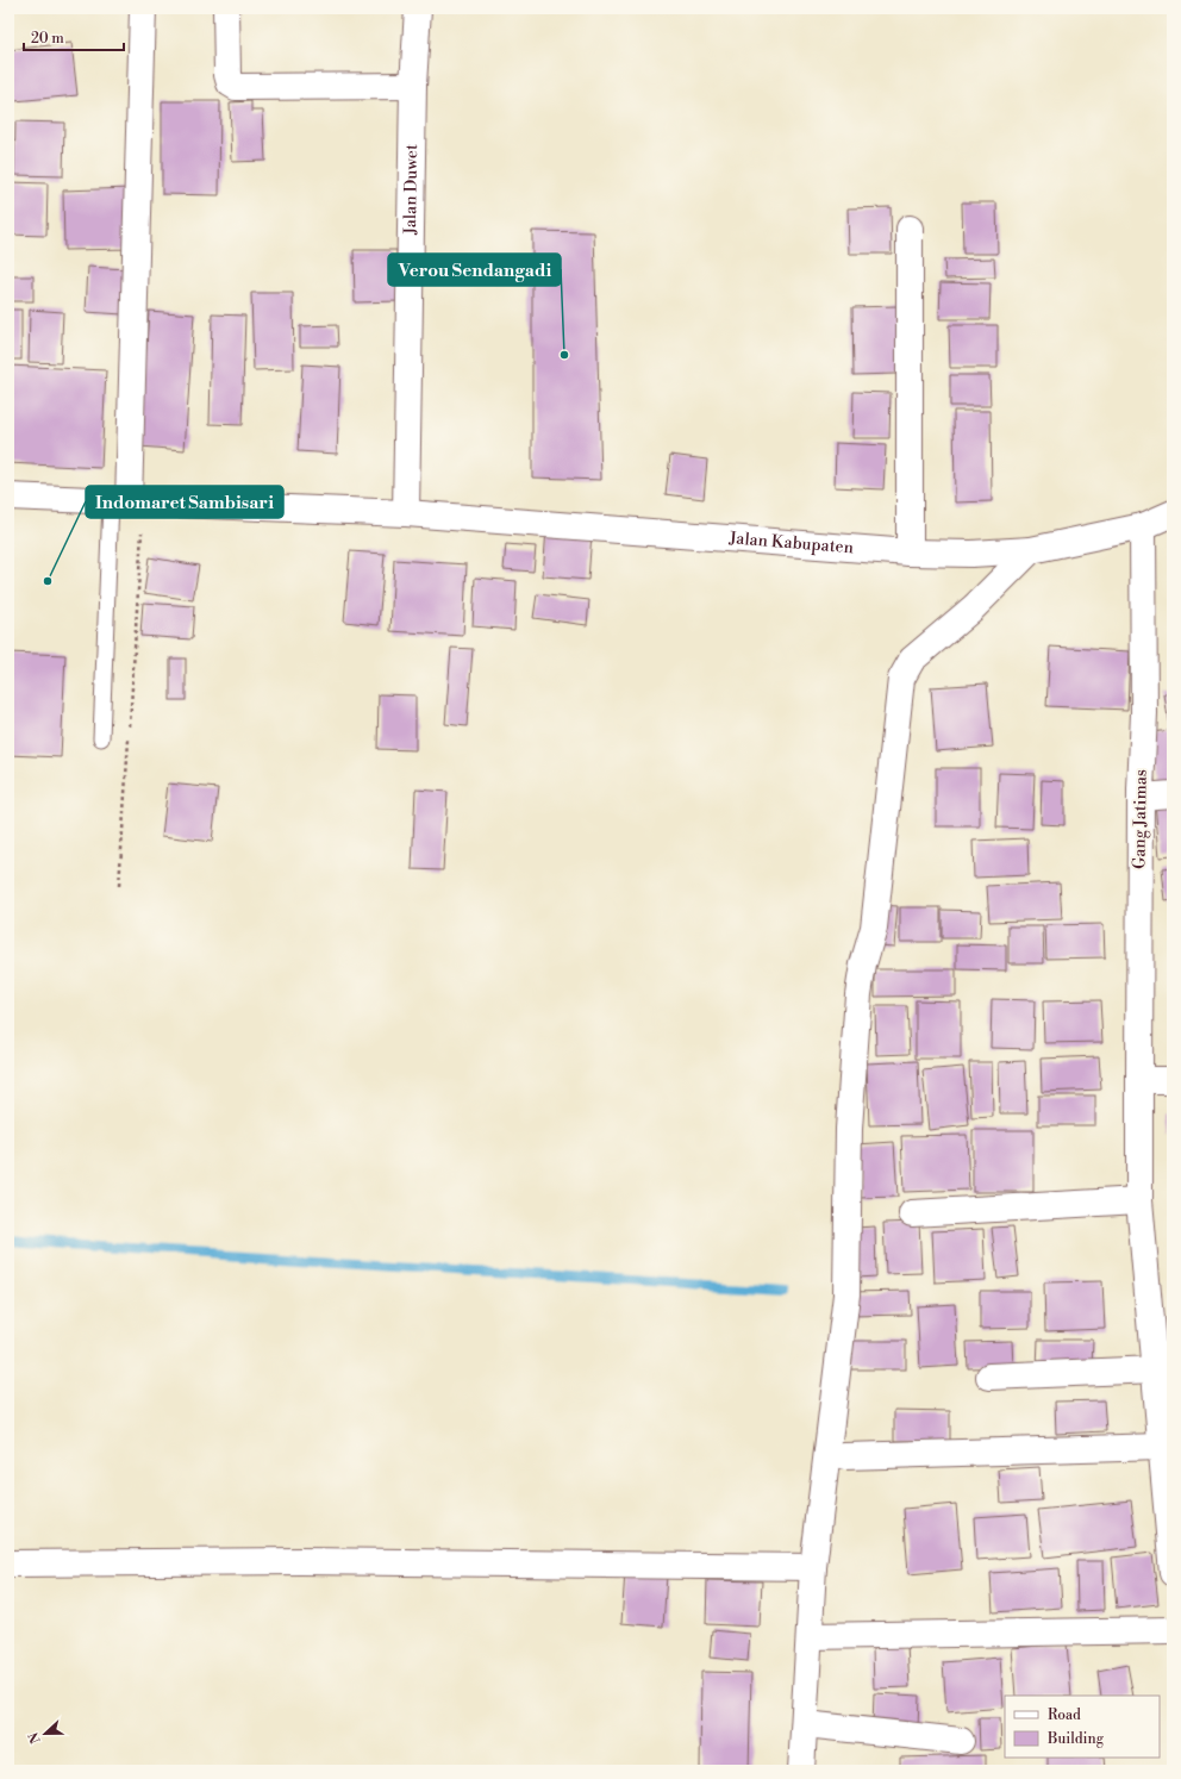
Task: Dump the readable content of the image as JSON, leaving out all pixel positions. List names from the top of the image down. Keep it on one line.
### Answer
{"streets":{"street":["Jalan Duwet","Jalan Kabupaten","Gang Jatimas"]},"crossings":[["Jalan Duwet","Jalan Kabupaten"],["Jalan Kabupaten","Gang Jatimas"]],"places":["Verou Sendangadi","Indomaret Sambisari"],"legend":["Road","Building"],"scale_bar":"20 m","north":"left"}
